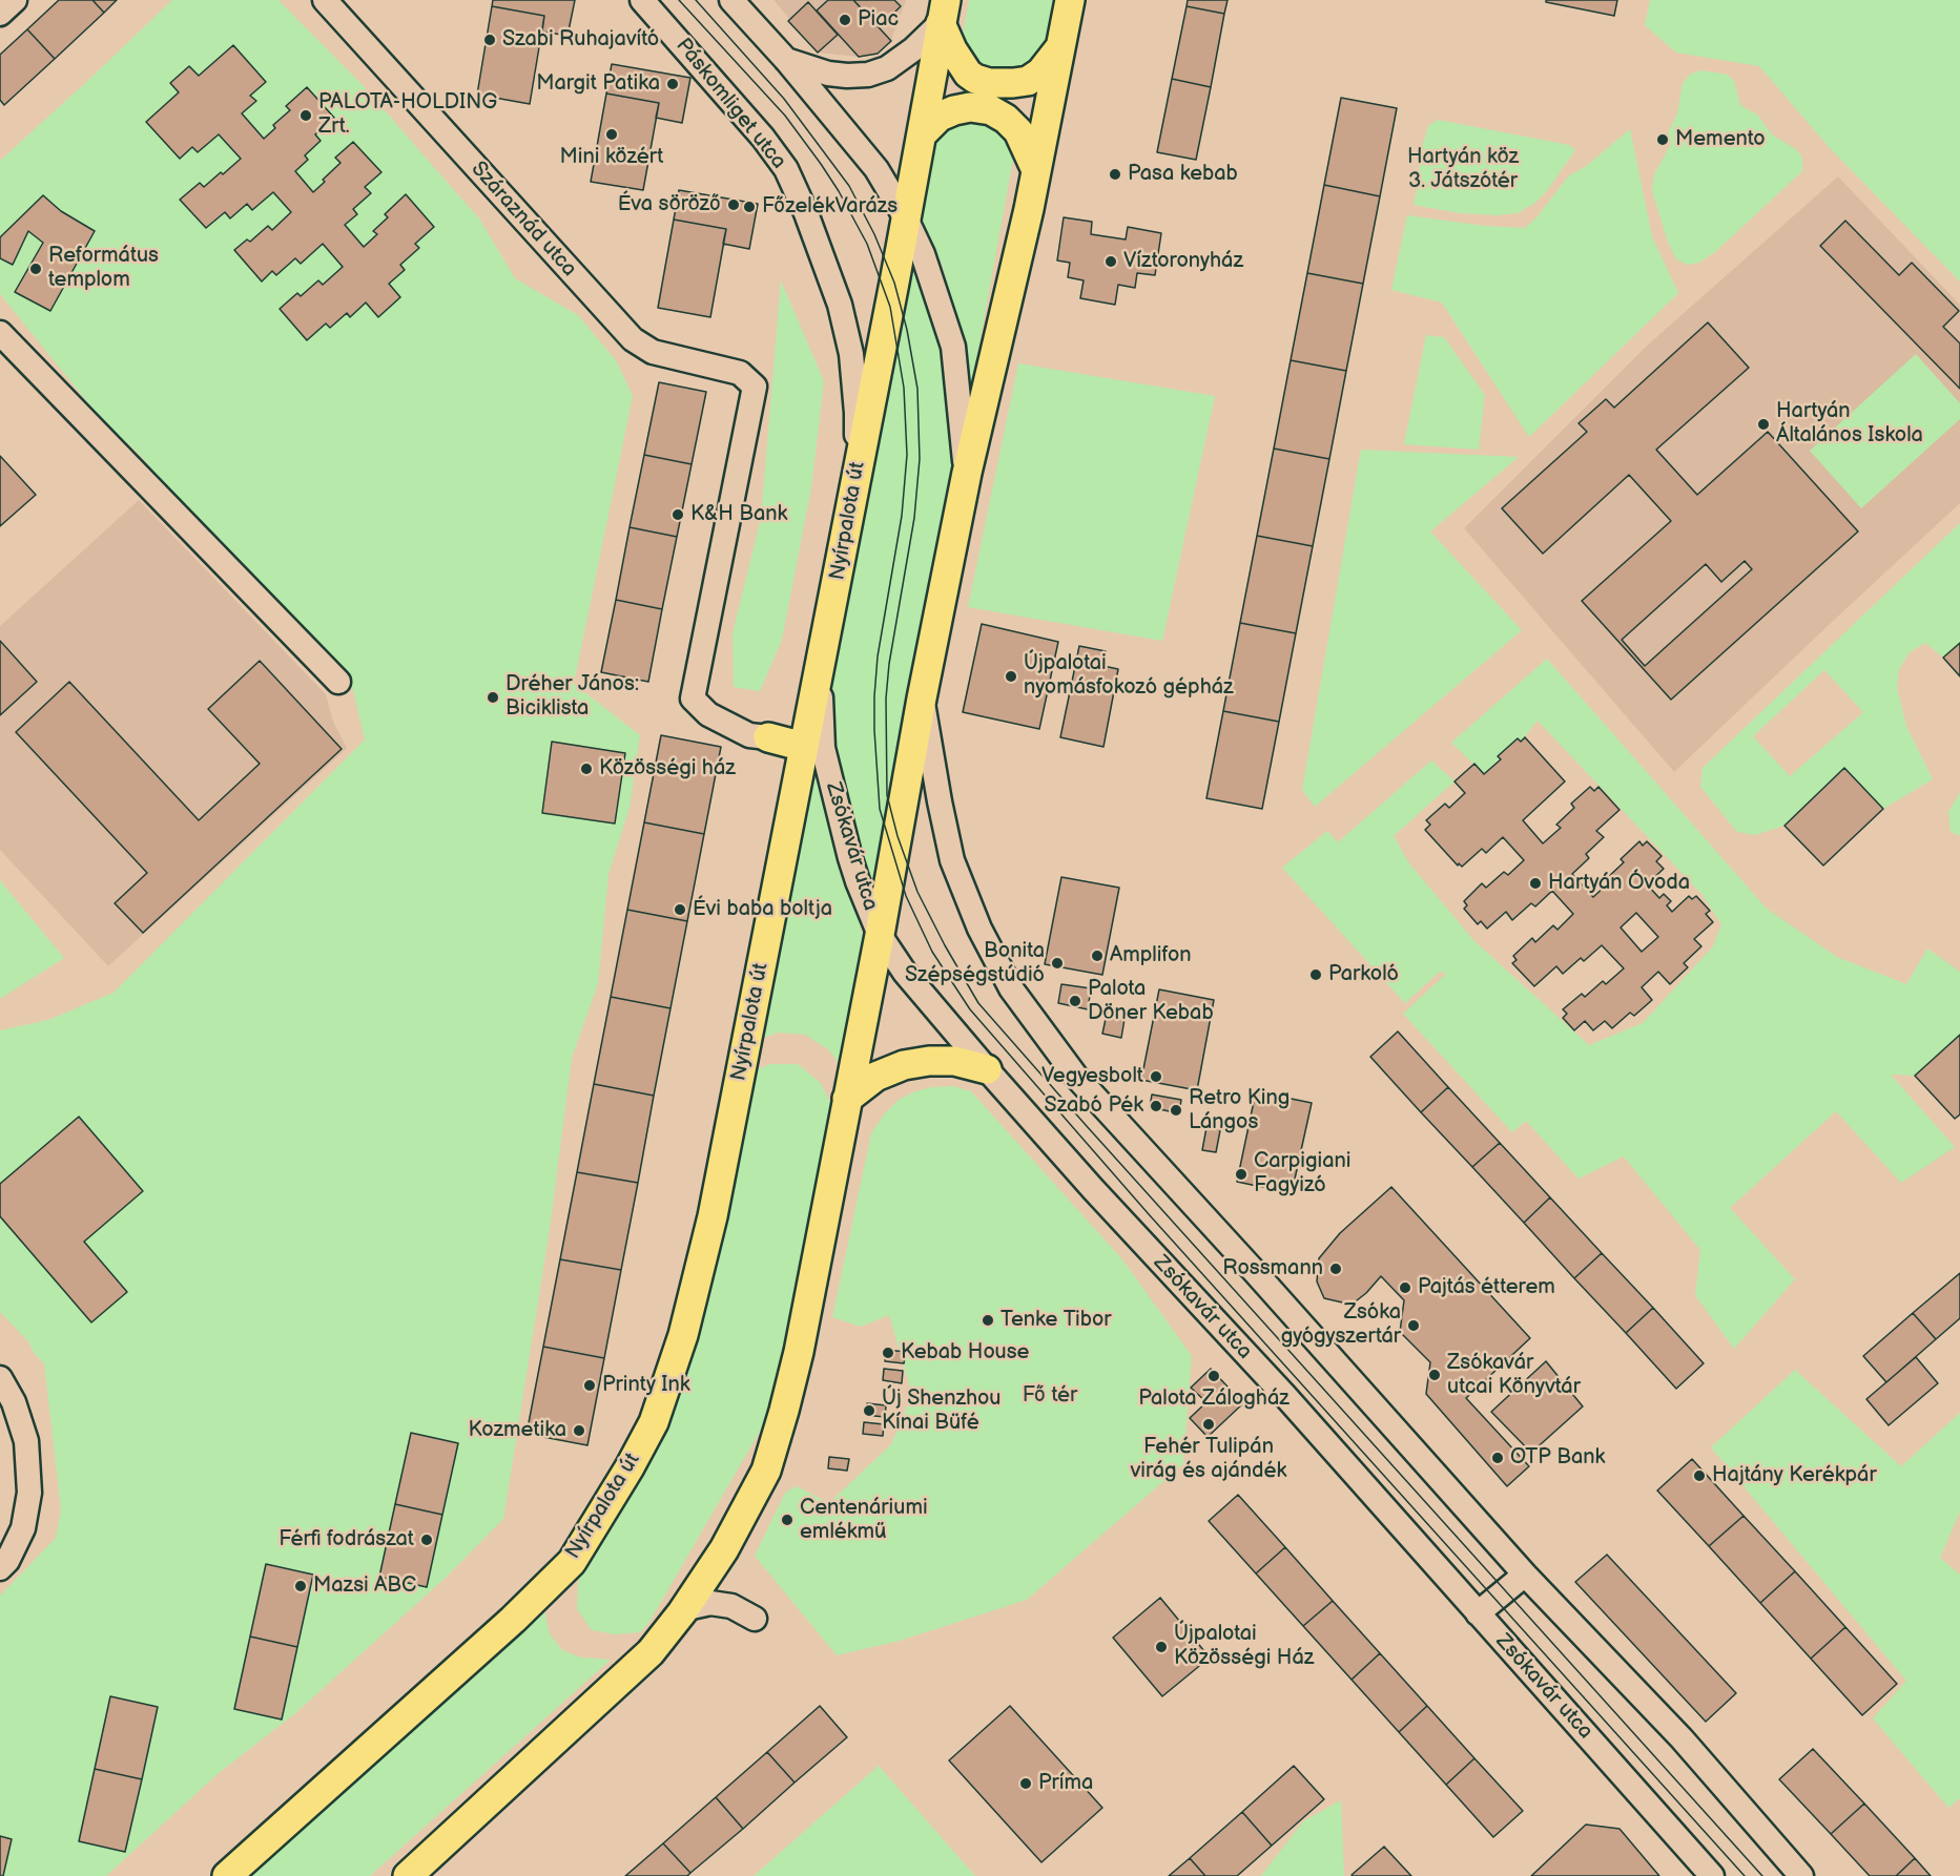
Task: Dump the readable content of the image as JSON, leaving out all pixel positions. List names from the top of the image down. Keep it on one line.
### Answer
{"streets":{"main road":["Nyírpalota út"],"street":["Páskomliget utca","Száraznád utca","Zsókavár utca"]},"crossings":[["Páskomliget utca","Nyírpalota út"],["Nyírpalota út","Zsókavár utca"]],"parks":["Hartyán köz 3. Játszótér","Fő tér"],"places":["Piac","Szabi Ruhajavító","Margit Patika","PALOTA-HOLDING Zrt.","Mini közért","Memento","Pasa kebab","Éva söröző","FőzelékVarázs","Víztoronyház","Református templom","Hartyán Általános Iskola","K&H Bank","Újpalotai nyomásfokozó gépház","Dréher János: Biciklista","Közösségi ház","Hartyán Óvoda","Évi baba boltja","Amplifon","Bonita Szépségstúdió","Parkoló","Palota Döner Kebab","Vegyesbolt","Szabó Pék","Retro King Lángos","Carpigiani Fagyizó","Rossmann","Pajtás étterem","Tenke Tibor","Zsóka gyógyszertár","Kebab House","Zsókavár utcai Könyvtár","Palota Zálogház","Printy Ink","Új Shenzhou Kínai Büfé","Fehér Tulipán virág és ajándék","Kozmetika","OTP Bank","Hajtány Kerékpár","Centenáriumi emlékmű","Férfi fodrászat","Mazsi ABC","Újpalotai Közösségi Ház","Príma"]}
